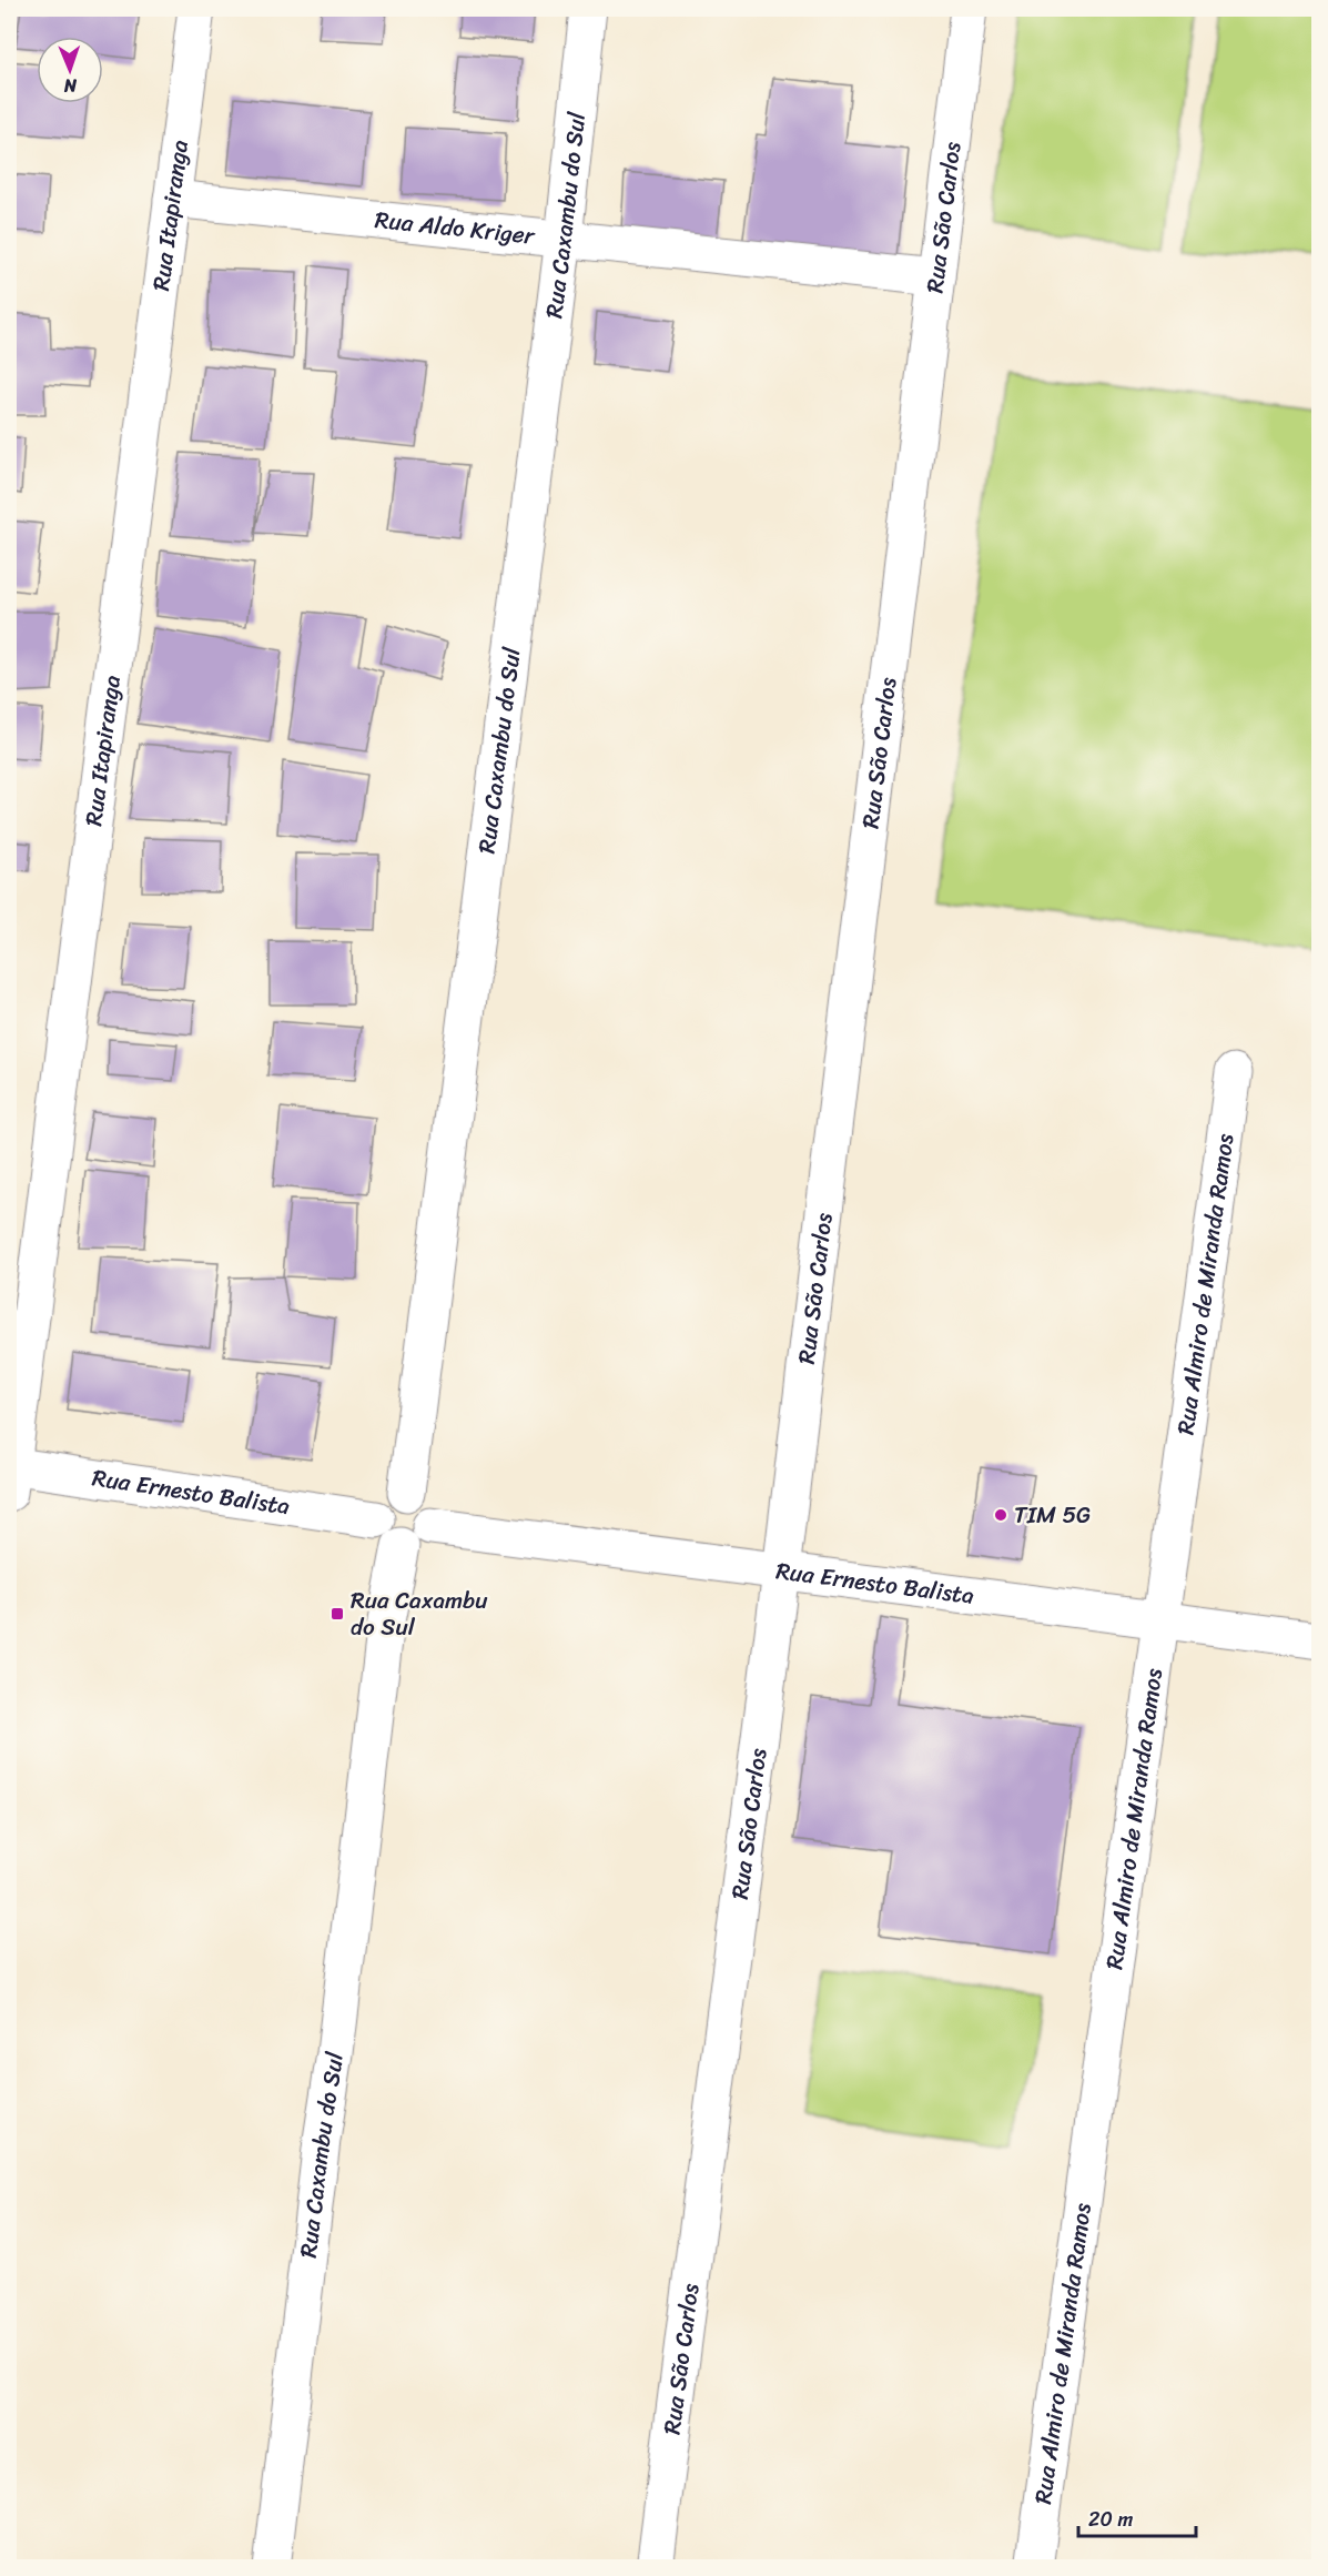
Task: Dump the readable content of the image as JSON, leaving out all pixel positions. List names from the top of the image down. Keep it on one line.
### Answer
{"streets":{"street":["Rua Itapiranga","Rua Caxambu do Sul","Rua São Carlos","Rua Aldo Kriger","Rua Almiro de Miranda Ramos","Rua Ernesto Balista"]},"crossings":[["Rua Itapiranga","Rua Aldo Kriger"],["Rua Itapiranga","Rua Ernesto Balista"],["Rua Caxambu do Sul","Rua Aldo Kriger"],["Rua Caxambu do Sul","Rua Ernesto Balista"],["Rua São Carlos","Rua Aldo Kriger"],["Rua São Carlos","Rua Ernesto Balista"],["Rua Almiro de Miranda Ramos","Rua Ernesto Balista"]],"places":{"other":["TIM 5G"],"transit":["Rua Caxambu do Sul"]},"scale_bar":"20 m","north":"bottom"}
